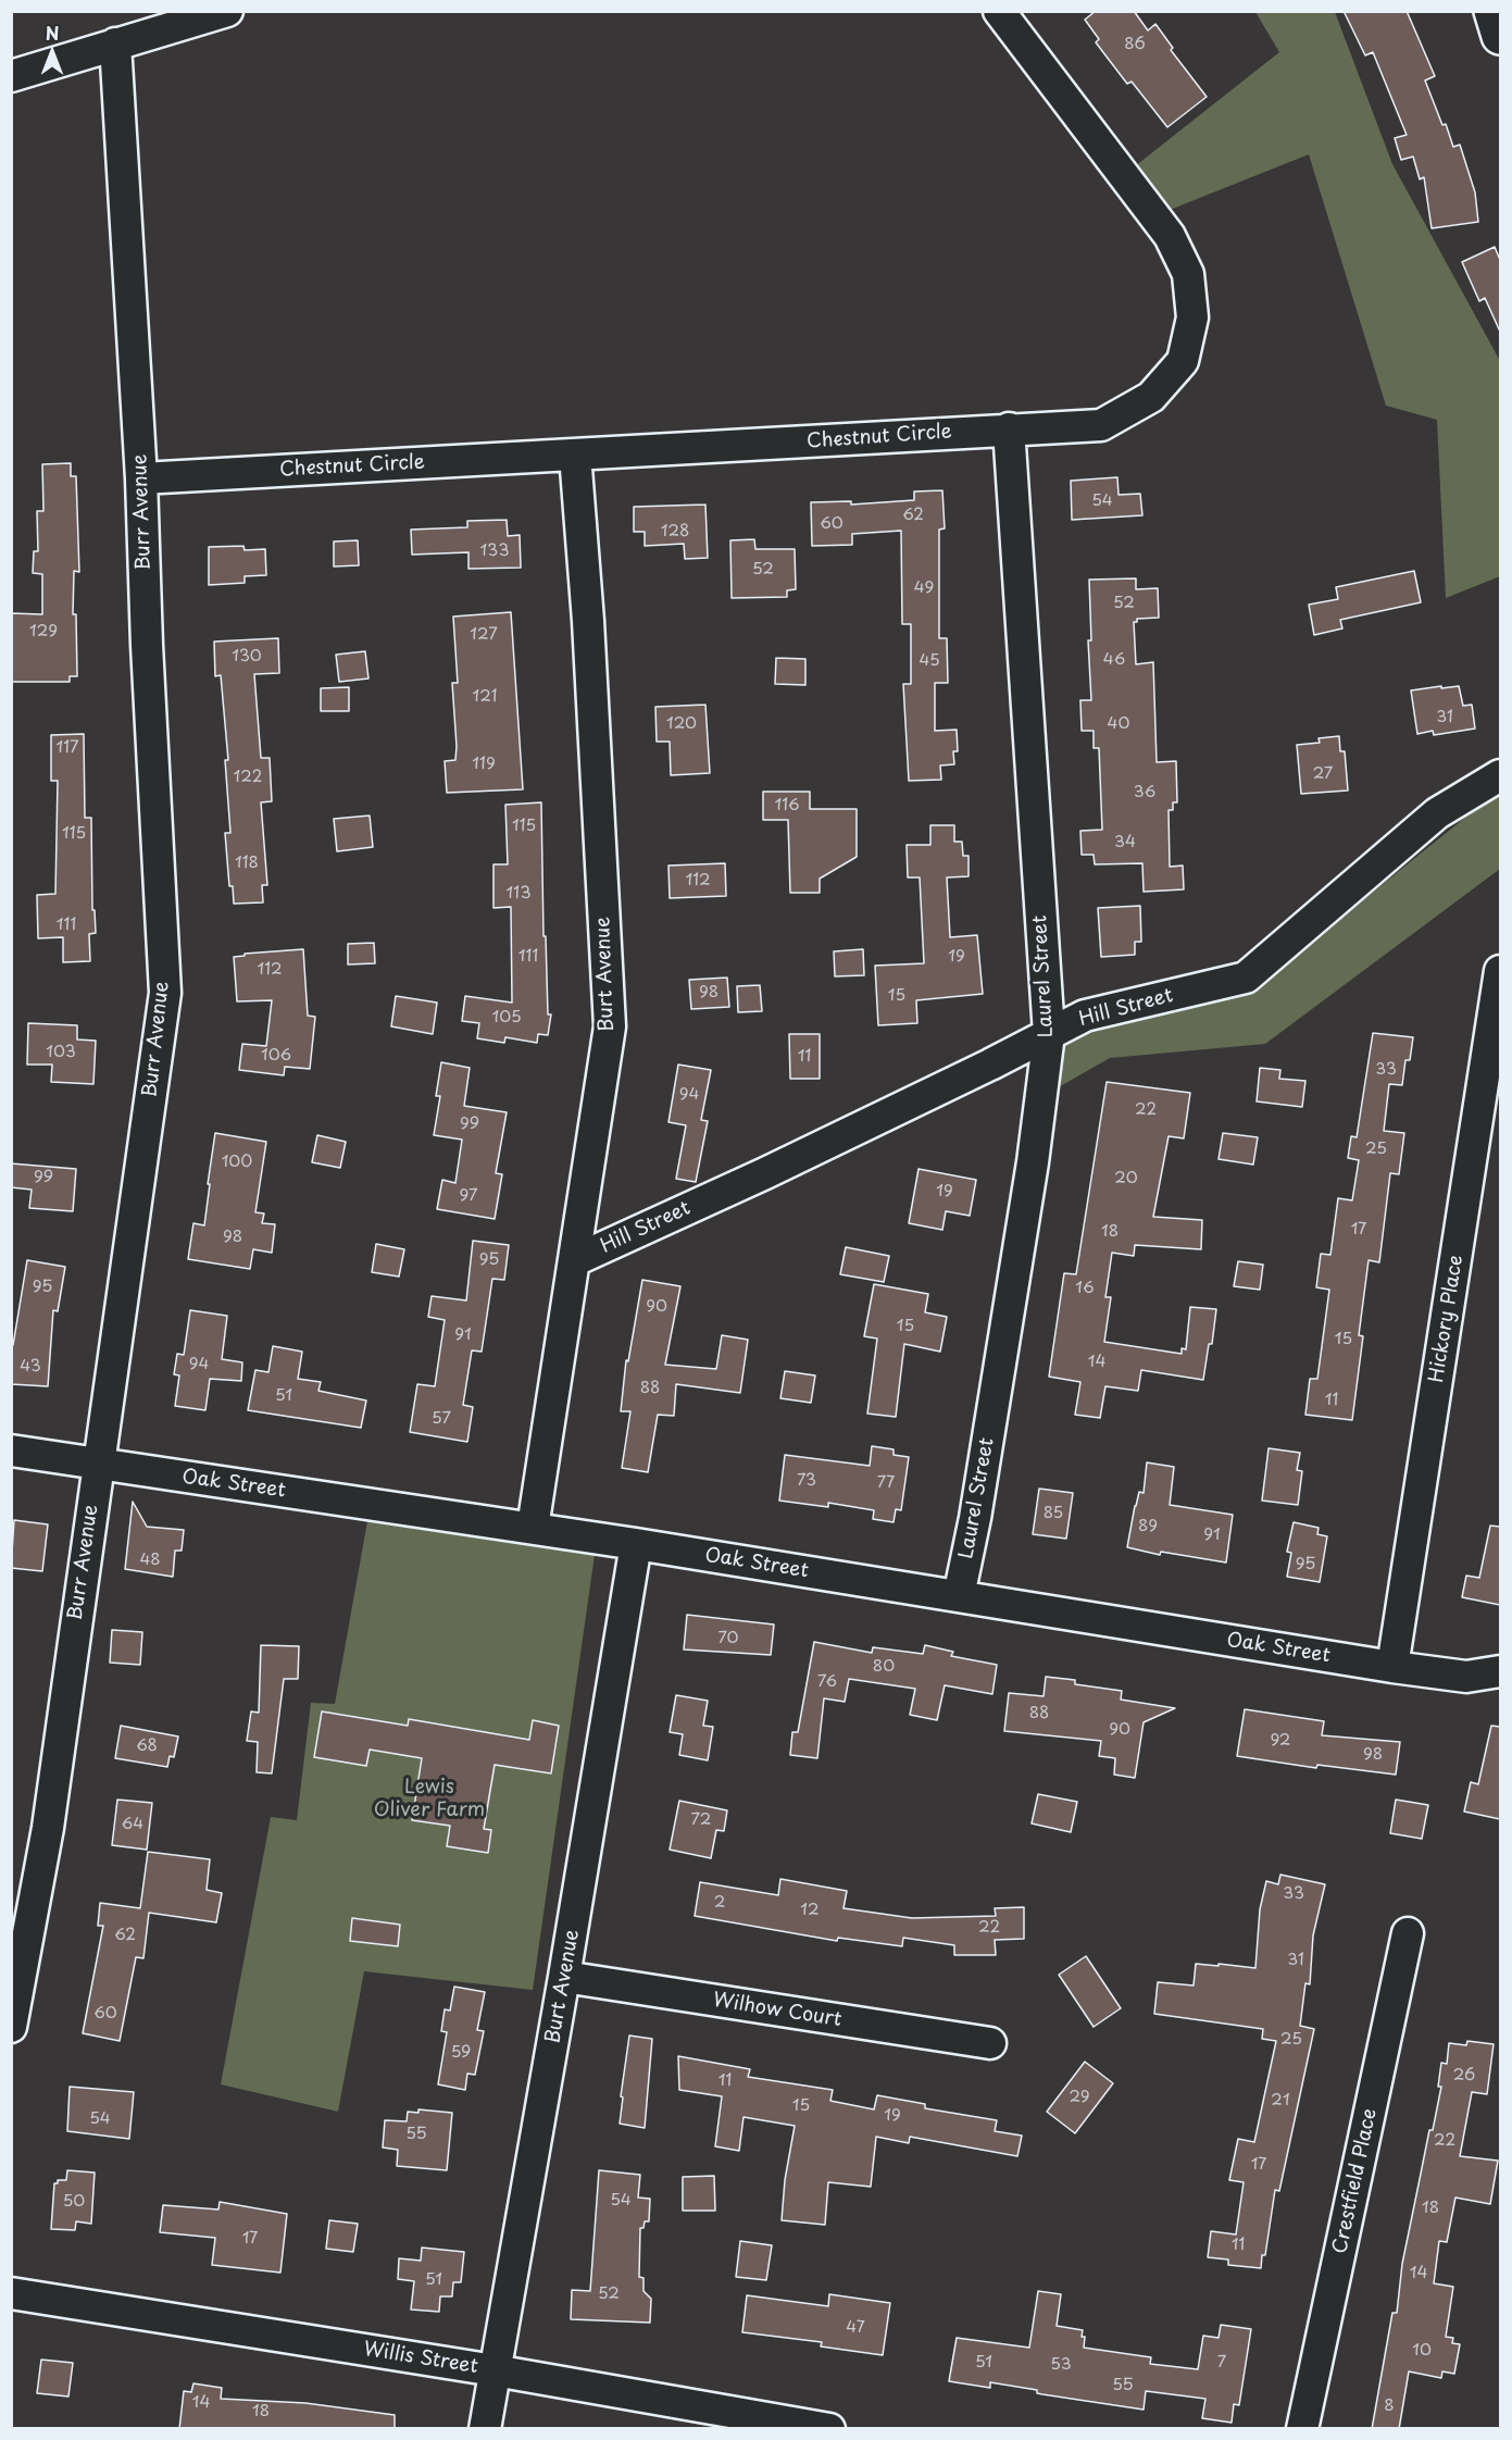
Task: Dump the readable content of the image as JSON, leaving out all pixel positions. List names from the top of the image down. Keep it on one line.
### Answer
{"streets":{"street":["Chestnut Circle","Burr Avenue","Burt Avenue","Laurel Street","Hill Street","Hickory Place","Oak Street","Wilhow Court","Crestfield Place","Willis Street"]},"crossings":[["Chestnut Circle","Burr Avenue"],["Chestnut Circle","Burt Avenue"],["Chestnut Circle","Laurel Street"],["Burr Avenue","Oak Street"],["Burt Avenue","Hill Street"],["Burt Avenue","Oak Street"],["Burt Avenue","Wilhow Court"],["Burt Avenue","Willis Street"],["Laurel Street","Hill Street"],["Laurel Street","Oak Street"],["Hickory Place","Oak Street"]],"parks":["Lewis Oliver Farm"],"house_numbers":["86","54","62","60","128","133","52","49","52","129","127","130","46","45","121","31","120","40","117","119","27","122","36","116","115","115","34","118","112","113","111","111","19","112","98","15","105","103","106","11","33","94","22","99","25","100","99","20","19","97","17","18","98","95","95","16","90","15","91","15","14","94","43","88","51","11","57","73","77","85","89","91","48","95","70","80","76","88","90","92","68","98","72","64","33","2","12","22","62","31","60","25","59","26","11","29","21","15","19","54","55","22","17","54","50","18","17","11","14","51","52","47","10","51","7","53","55","14","8","18"],"north":"top"}
